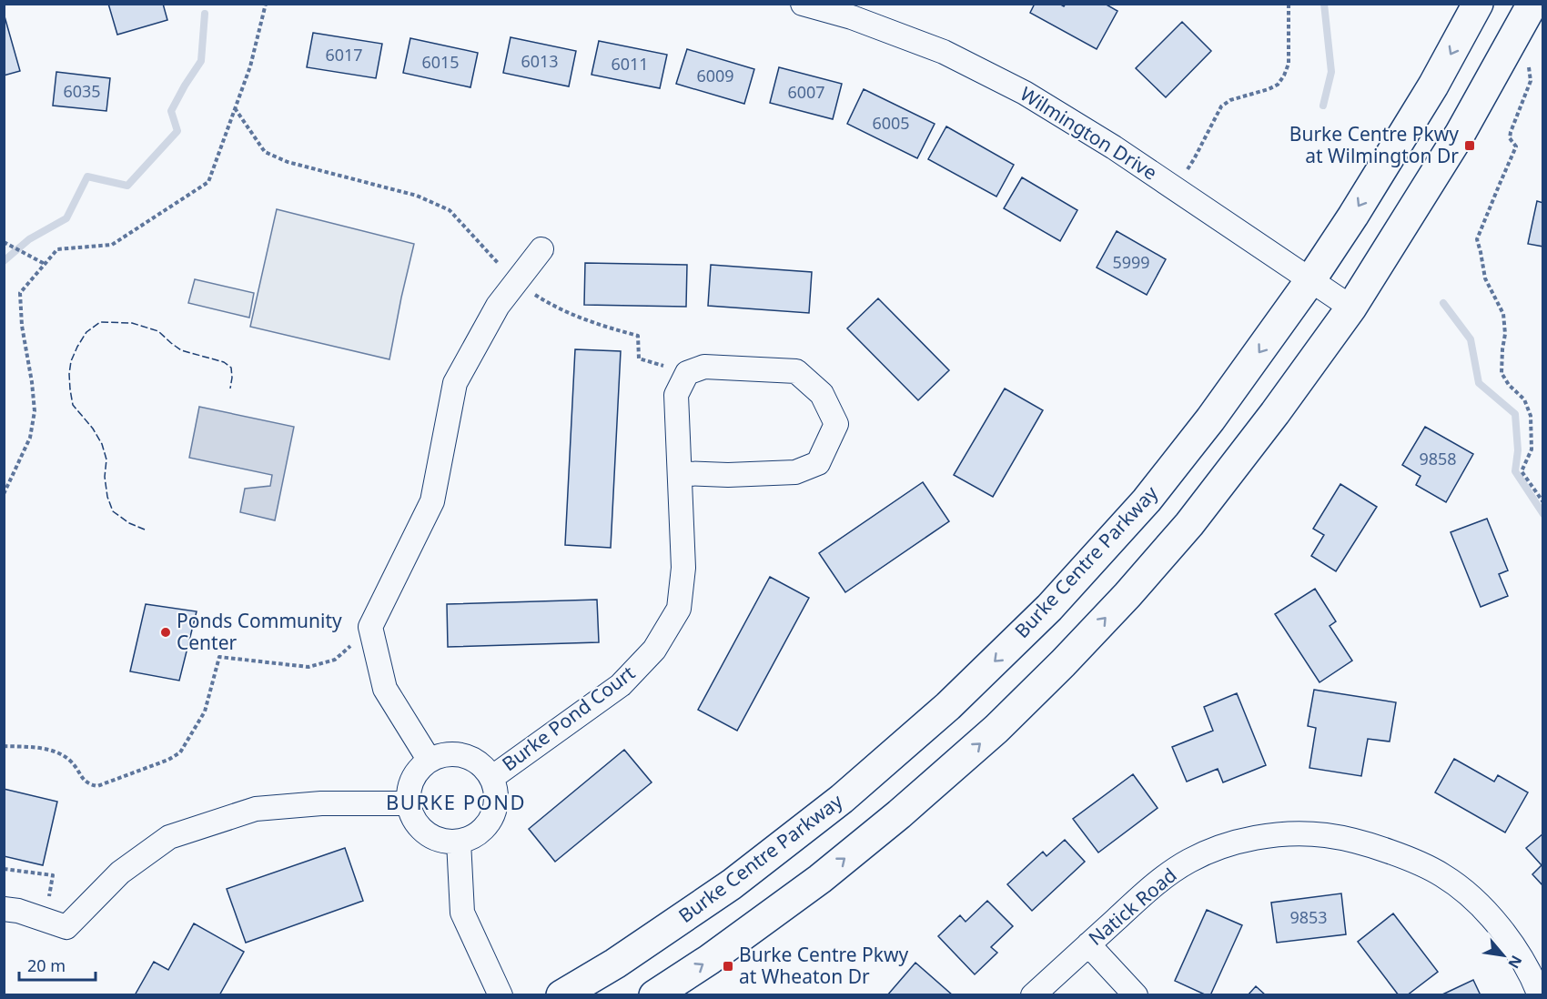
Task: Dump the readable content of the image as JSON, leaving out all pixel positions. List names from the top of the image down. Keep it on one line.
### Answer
{"streets":{"main road":["Burke Centre Parkway"],"street":["Wilmington Drive","Burke Pond Court","Natick Road"]},"crossings":[["Wilmington Drive","Burke Centre Parkway"]],"districts":["BURKE POND"],"places":{"transit":["Burke Centre Pkwy at Wilmington Dr","Burke Centre Pkwy at Wheaton Dr"],"other":["Ponds Community Center"]},"house_numbers":["6017","6013","6015","6011","6009","6035","6007","6005","5999","9858","9853"],"scale_bar":"20 m","north":"bottom right"}
